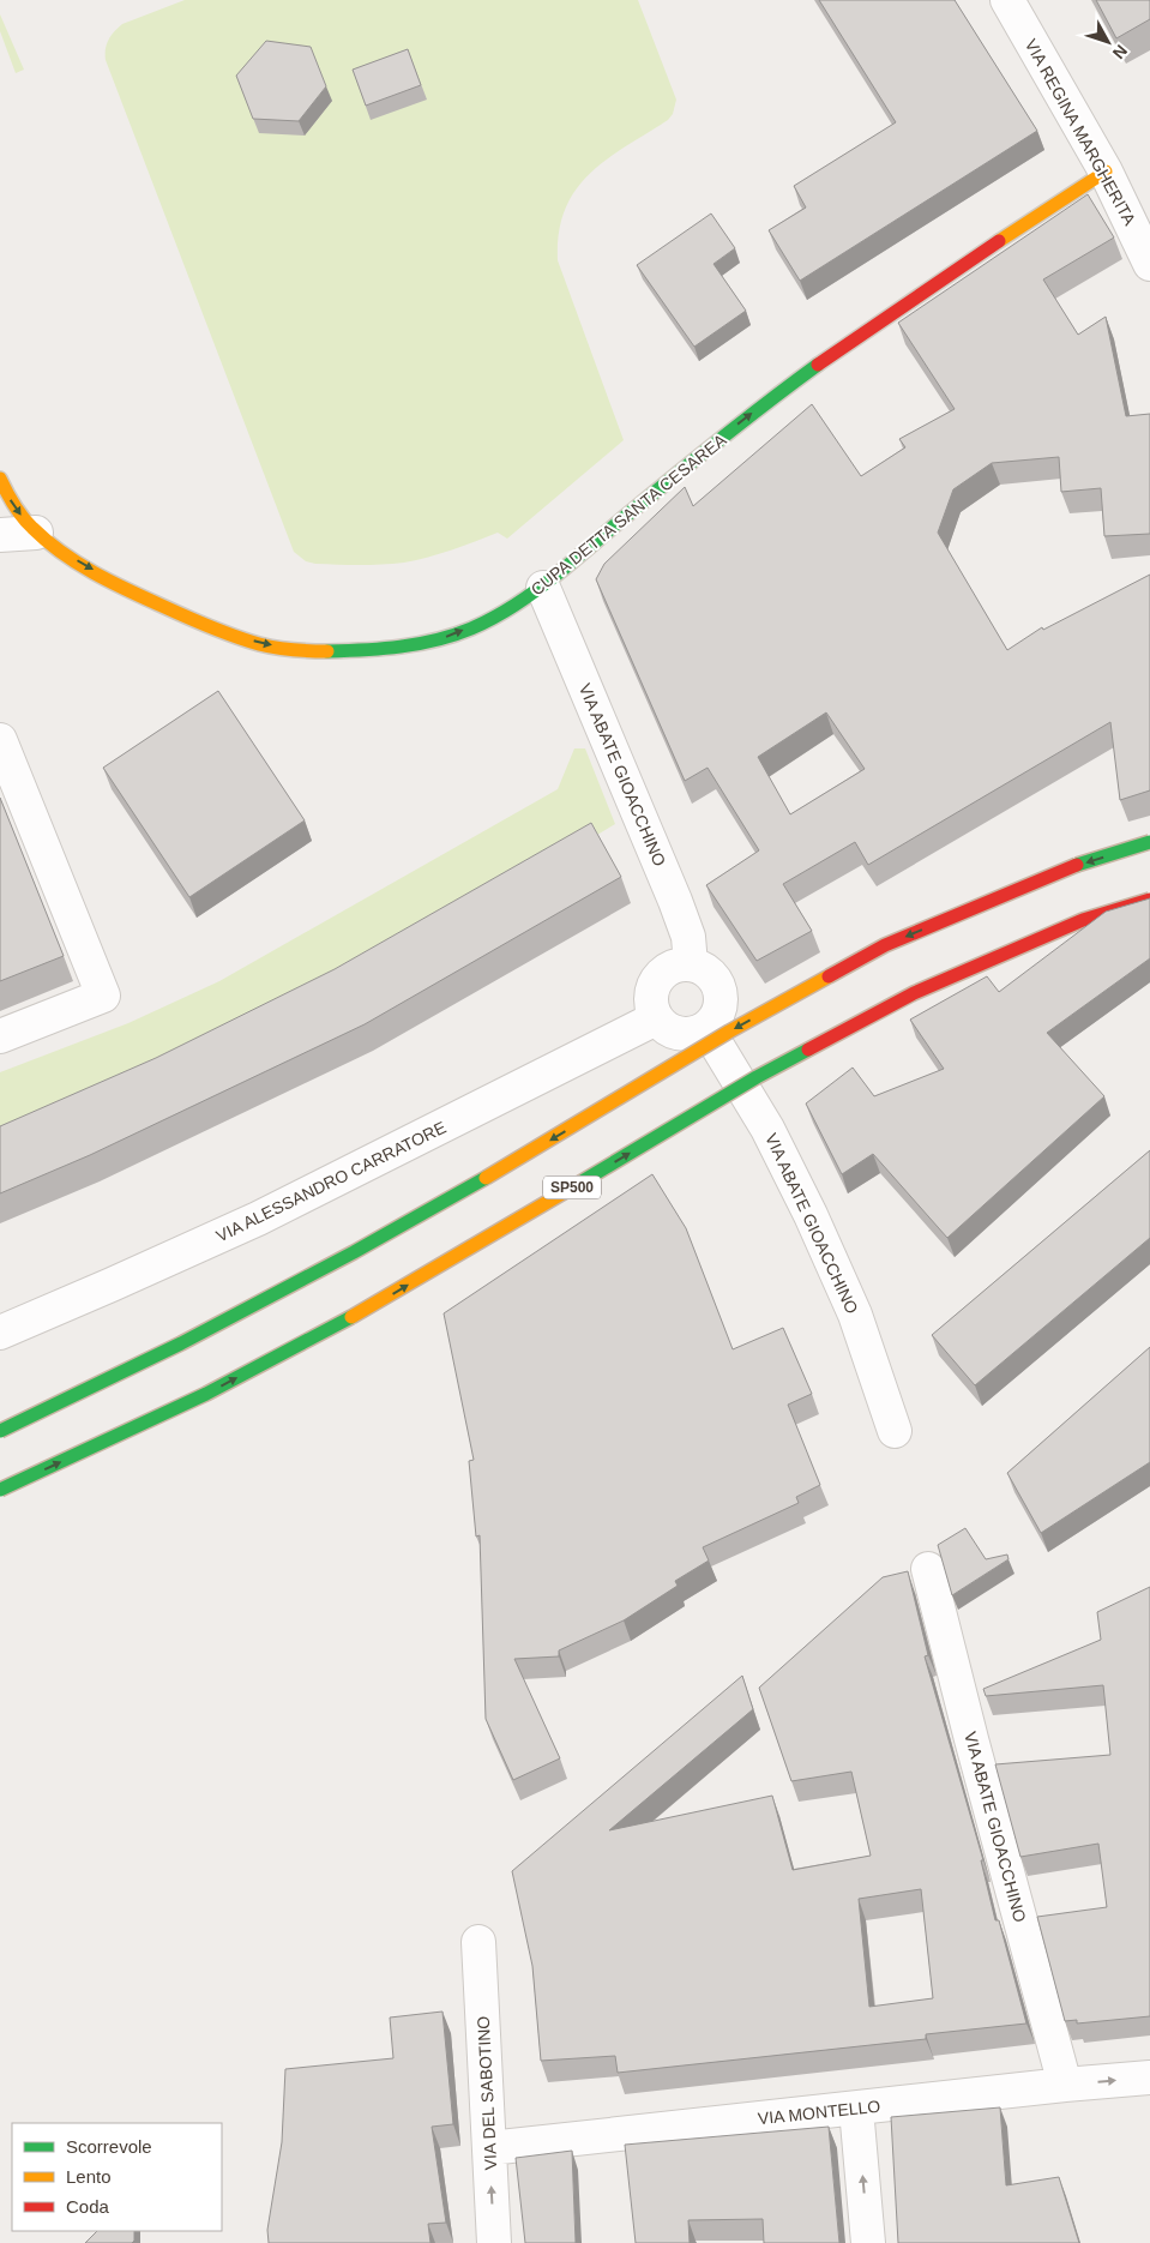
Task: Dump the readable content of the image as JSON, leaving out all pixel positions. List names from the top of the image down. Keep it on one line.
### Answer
{"streets":{"main road":["CUPA DETTA SANTA CESAREA","SP500"],"street":["VIA REGINA MARGHERITA","VIA ABATE GIOACCHINO","VIA ALESSANDRO CARRATORE","VIA DEL SABOTINO","VIA MONTELLO"]},"crossings":[["VIA REGINA MARGHERITA","CUPA DETTA SANTA CESAREA"],["CUPA DETTA SANTA CESAREA","VIA ABATE GIOACCHINO"],["VIA ABATE GIOACCHINO","VIA ALESSANDRO CARRATORE"],["VIA ABATE GIOACCHINO","VIA MONTELLO"],["VIA DEL SABOTINO","VIA MONTELLO"]],"one_way":["CUPA DETTA SANTA CESAREA"],"legend":["Scorrevole","Lento","Coda"],"north":"bottom right"}
